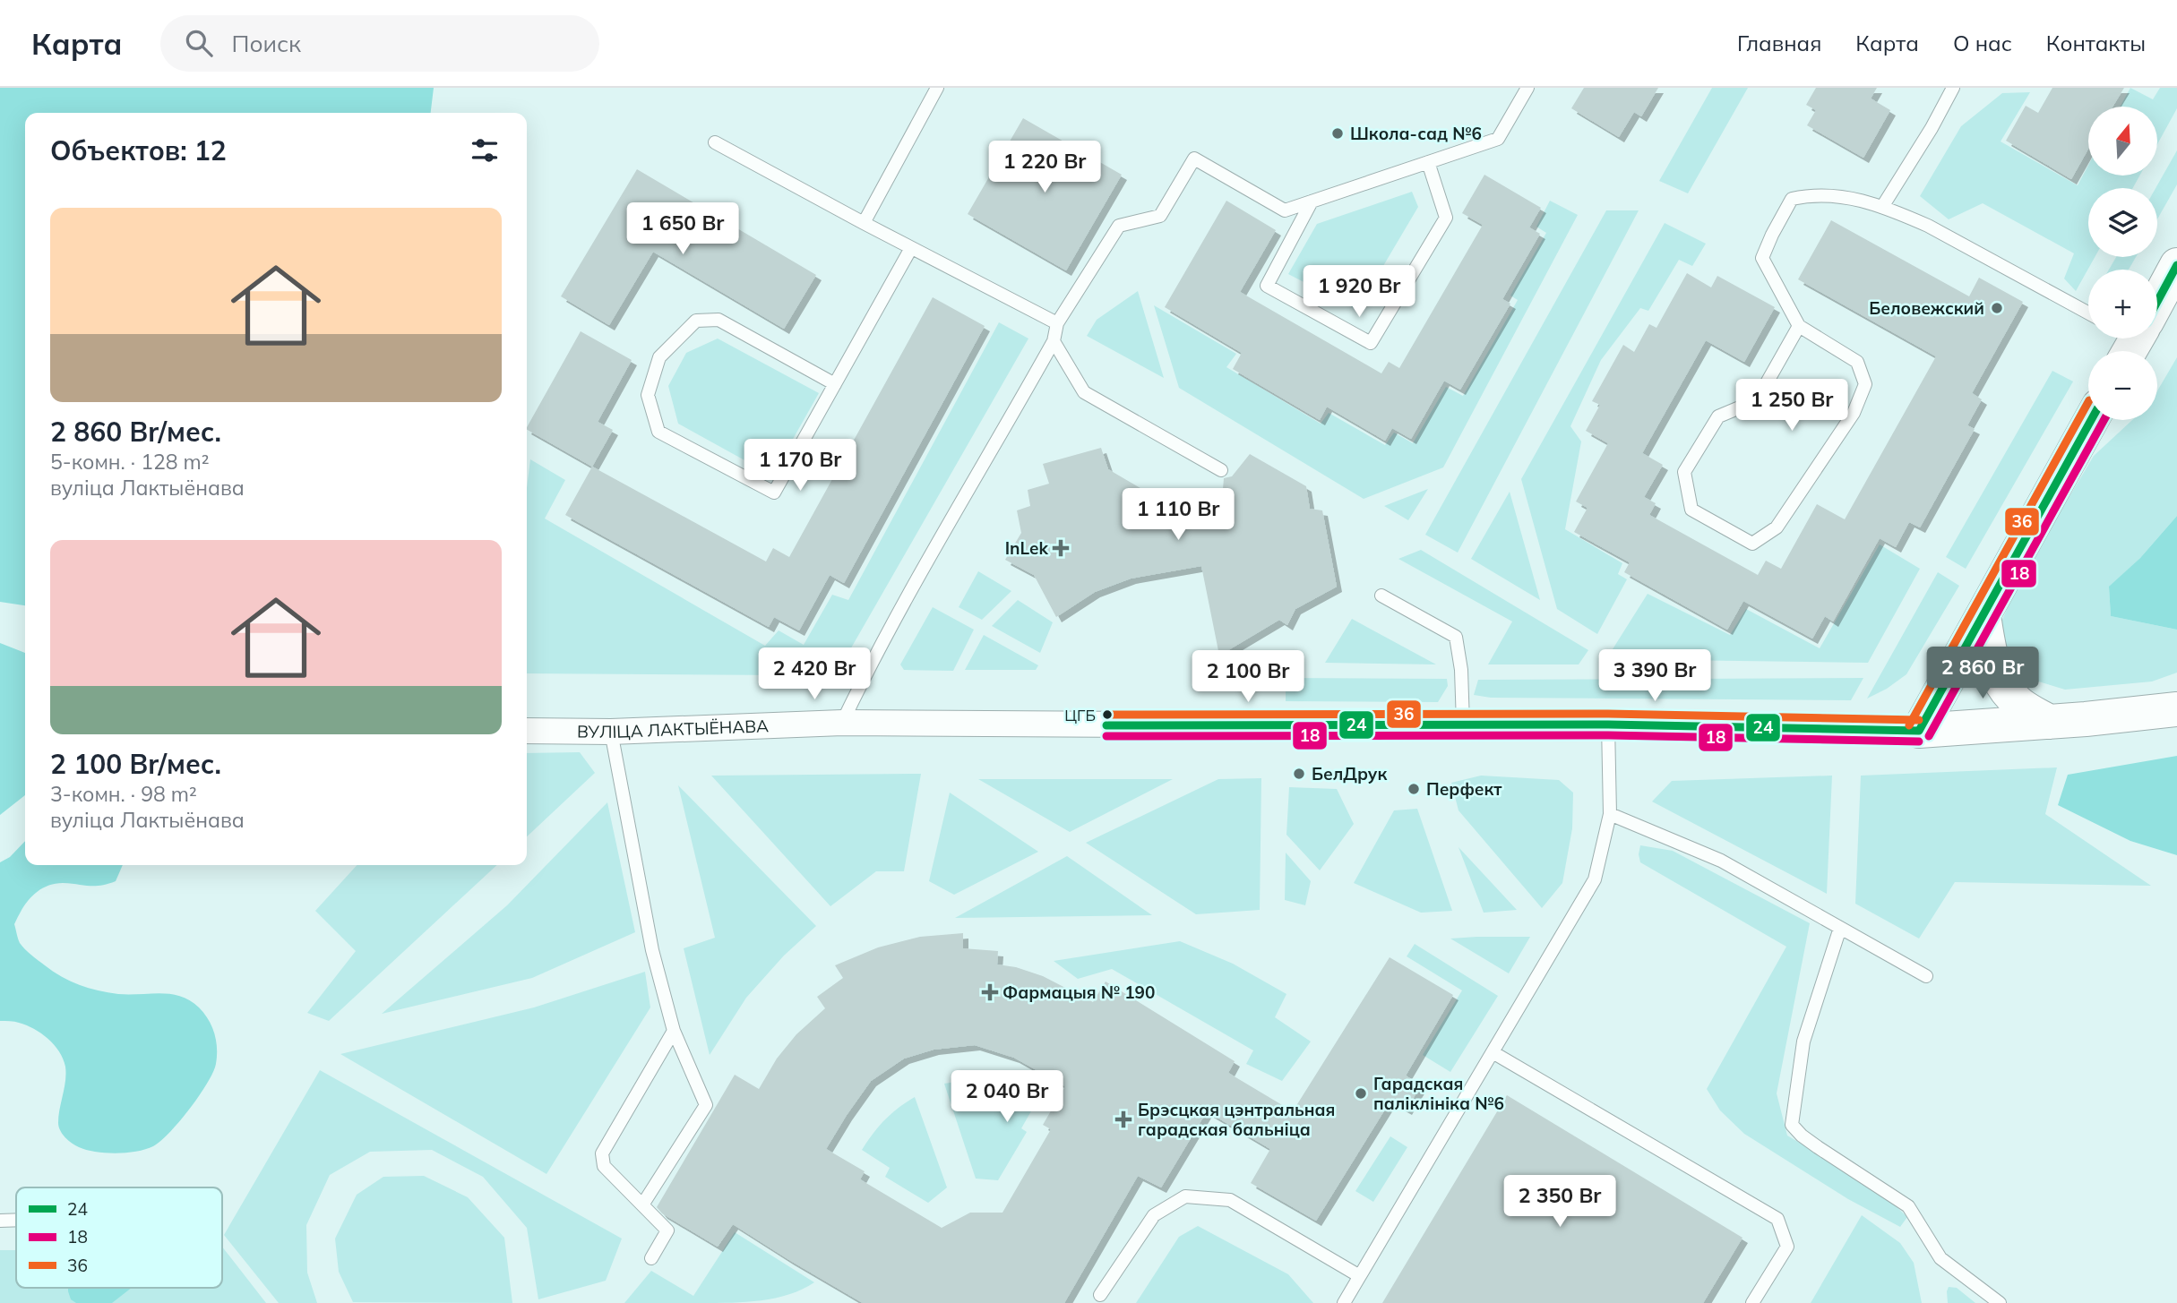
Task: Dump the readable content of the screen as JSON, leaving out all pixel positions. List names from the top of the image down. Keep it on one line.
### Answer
{"streets":{"street":["ВУЛІЦА ЛАКТЫЁНАВА"]},"places":{"other":["Школа-сад №6","Беловежский","ЦГБ","БелДрук","Перфект","Гарадская паліклініка №6"],"health":["InLek","Фармацыя № 190","Брэсцкая цэнтральная гарадская бальніца"]},"lines":["transit line 24","transit line 36","transit line 18"],"legend":["24","18","36"],"north":"top","page":{"header":"Карта","search":"Поиск","nav":["Главная","Карта","О нас","Контакты"],"map_buttons":["+","−"],"heading":"Объектов: 12","price":["1 220 Br","1 650 Br","1 920 Br","1 250 Br","1 170 Br","1 110 Br","2 860 Br","2 420 Br","3 390 Br","2 100 Br","2 040 Br","2 350 Br"],"list":[{"name":"2 860 Br/мес.","note":"5-комн. · 128 m² · вуліца Лактыёнава"},{"name":"2 100 Br/мес.","note":"3-комн. · 98 m² · вуліца Лактыёнава"}]}}
